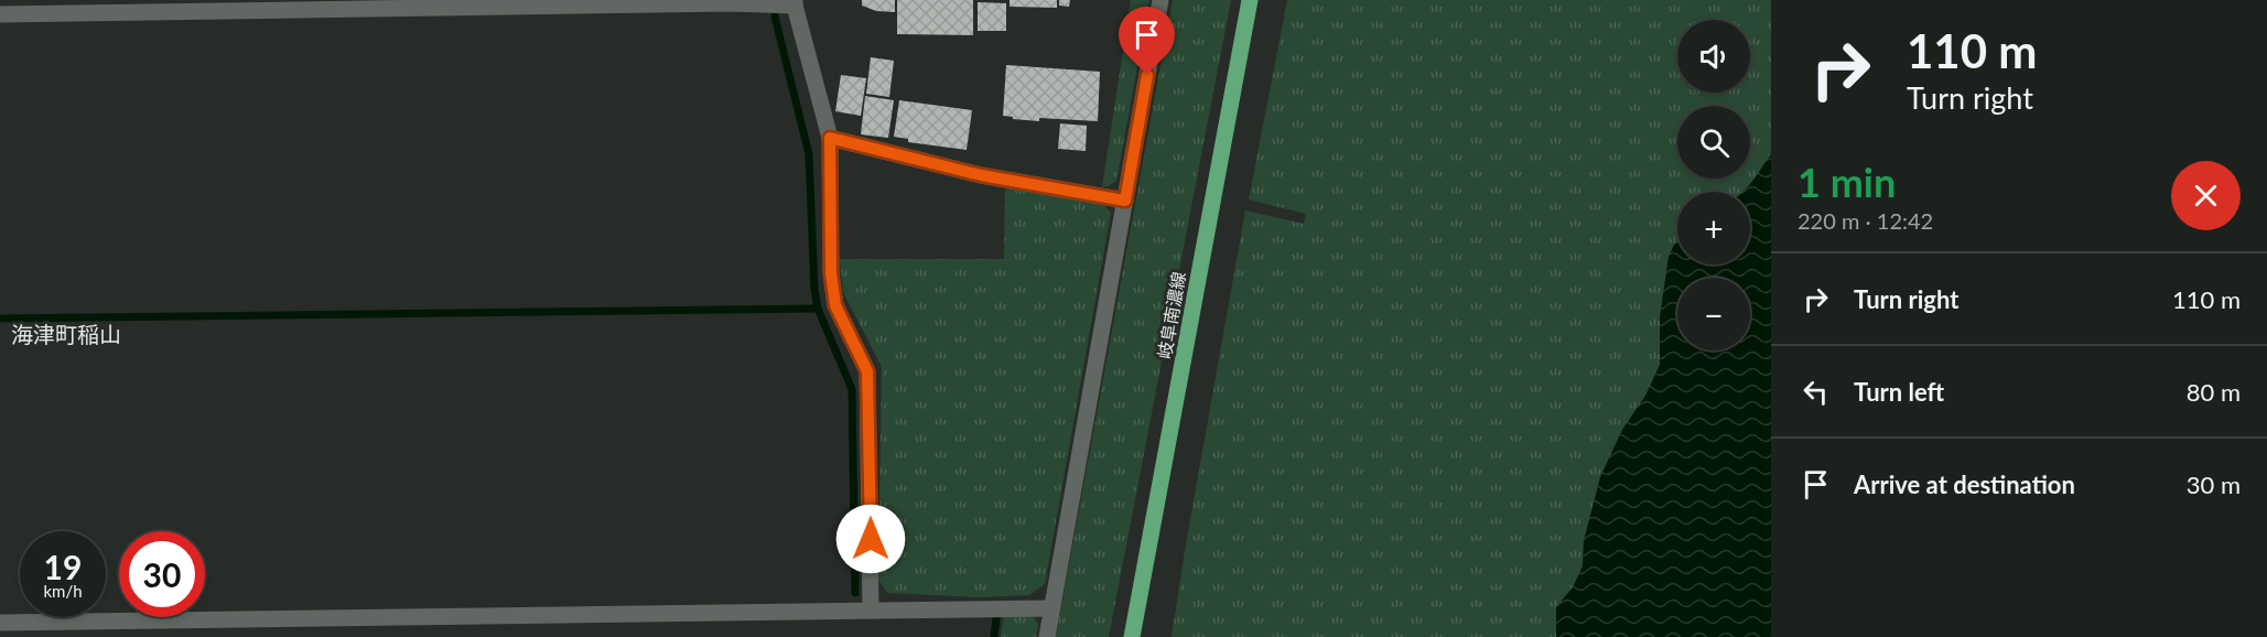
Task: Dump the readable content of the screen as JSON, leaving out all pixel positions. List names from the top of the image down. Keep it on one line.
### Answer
{"streets":{"main road":["岐阜南濃線"]},"districts":["海津町稲山"],"page":{"turn":["110 m","Turn right"],"map_buttons":["+","−"],"heading":["1 min","220 m · 12:42"],"list":[{"name":"Turn right","value":"110 m"},{"name":"Turn left","value":"80 m"},{"name":"Arrive at destination","value":"30 m"}],"speed":"19 km/h","limit":"30"}}
